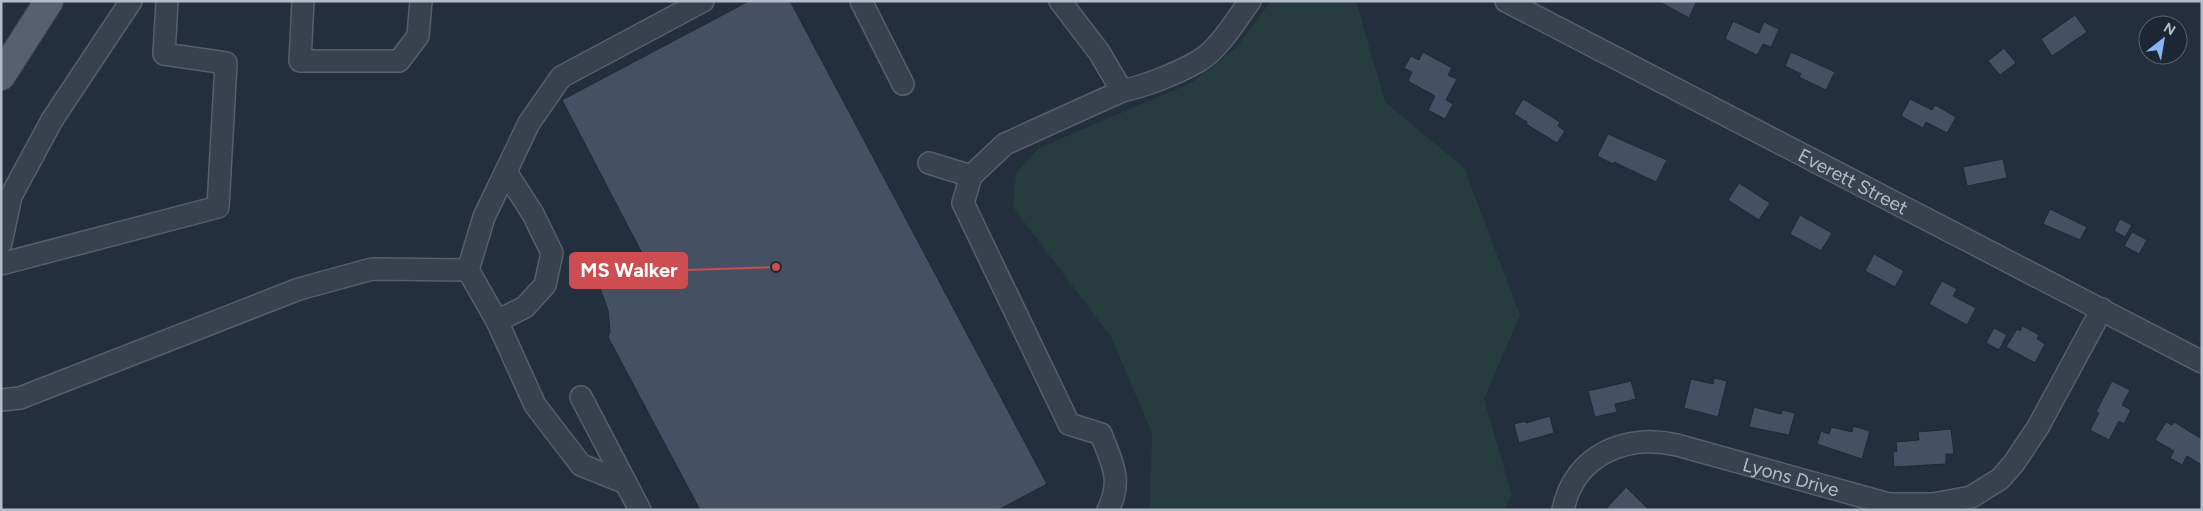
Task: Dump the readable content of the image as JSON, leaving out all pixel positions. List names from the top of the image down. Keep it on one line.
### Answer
{"streets":{"street":["Everett Street","Lyons Drive"]},"crossings":[["Everett Street","Lyons Drive"]],"places":["MS Walker"],"north":"top right"}
